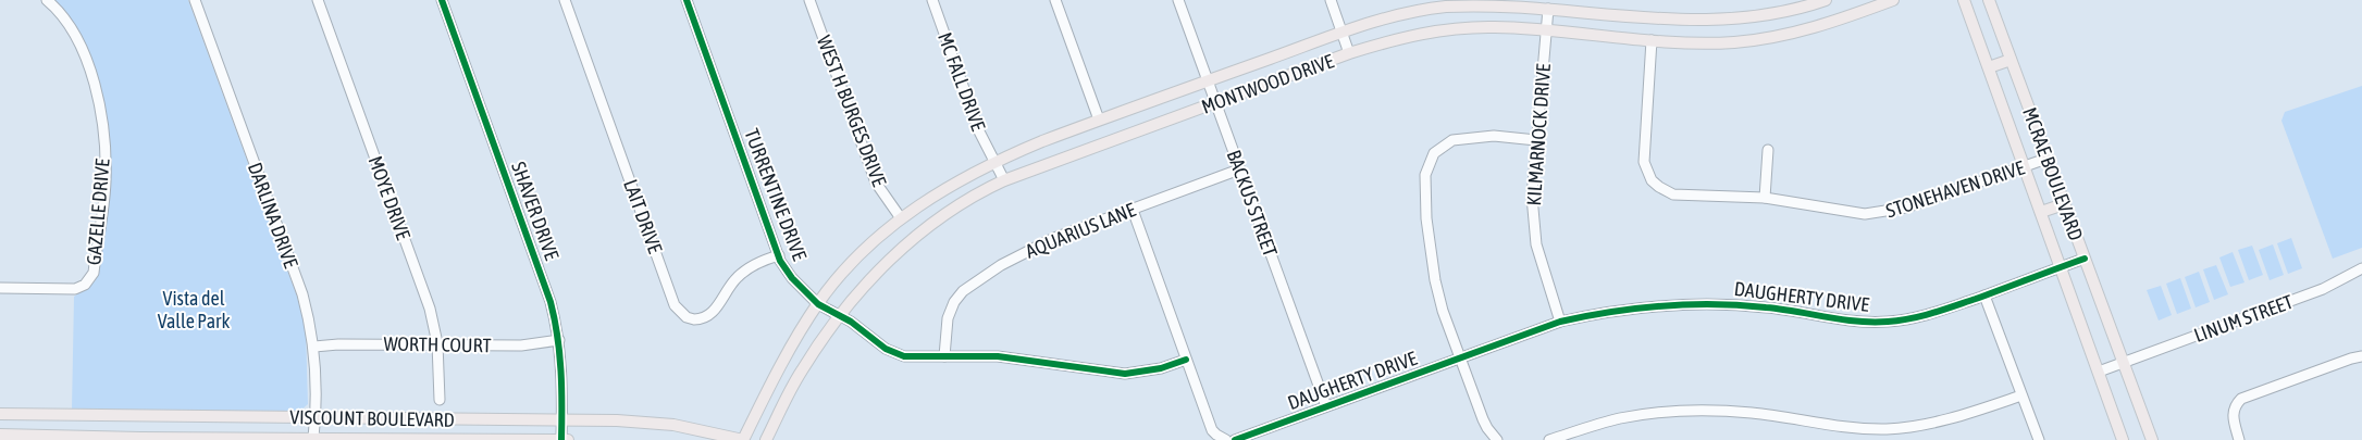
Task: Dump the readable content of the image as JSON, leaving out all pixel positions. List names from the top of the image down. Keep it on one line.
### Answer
{"streets":{"main road":["MONTWOOD DRIVE","MCRAE BOULEVARD","VISCOUNT BOULEVARD"],"street":["MC FALL DRIVE","WEST H BURGES DRIVE","KILMARNOCK DRIVE","STONEHAVEN DRIVE","TURRENTINE DRIVE","MOYE DRIVE","BACKUS STREET","SHAVER DRIVE","GAZELLE DRIVE","DARLINA DRIVE","LAIT DRIVE","AQUARIUS LANE","DAUGHERTY DRIVE","LINUM STREET","WORTH COURT"]},"crossings":[["MC FALL DRIVE","MONTWOOD DRIVE"],["MONTWOOD DRIVE","WEST H BURGES DRIVE"],["MONTWOOD DRIVE","KILMARNOCK DRIVE"],["MONTWOOD DRIVE","STONEHAVEN DRIVE"],["MONTWOOD DRIVE","TURRENTINE DRIVE"],["MONTWOOD DRIVE","BACKUS STREET"],["MONTWOOD DRIVE","VISCOUNT BOULEVARD"],["KILMARNOCK DRIVE","DAUGHERTY DRIVE"],["MCRAE BOULEVARD","STONEHAVEN DRIVE"],["MCRAE BOULEVARD","DAUGHERTY DRIVE"],["MCRAE BOULEVARD","LINUM STREET"],["TURRENTINE DRIVE","LAIT DRIVE"],["TURRENTINE DRIVE","AQUARIUS LANE"],["MOYE DRIVE","WORTH COURT"],["BACKUS STREET","AQUARIUS LANE"],["BACKUS STREET","DAUGHERTY DRIVE"],["SHAVER DRIVE","WORTH COURT"],["SHAVER DRIVE","VISCOUNT BOULEVARD"],["DARLINA DRIVE","WORTH COURT"],["DARLINA DRIVE","VISCOUNT BOULEVARD"]],"parks":["Vista del Valle Park"]}
